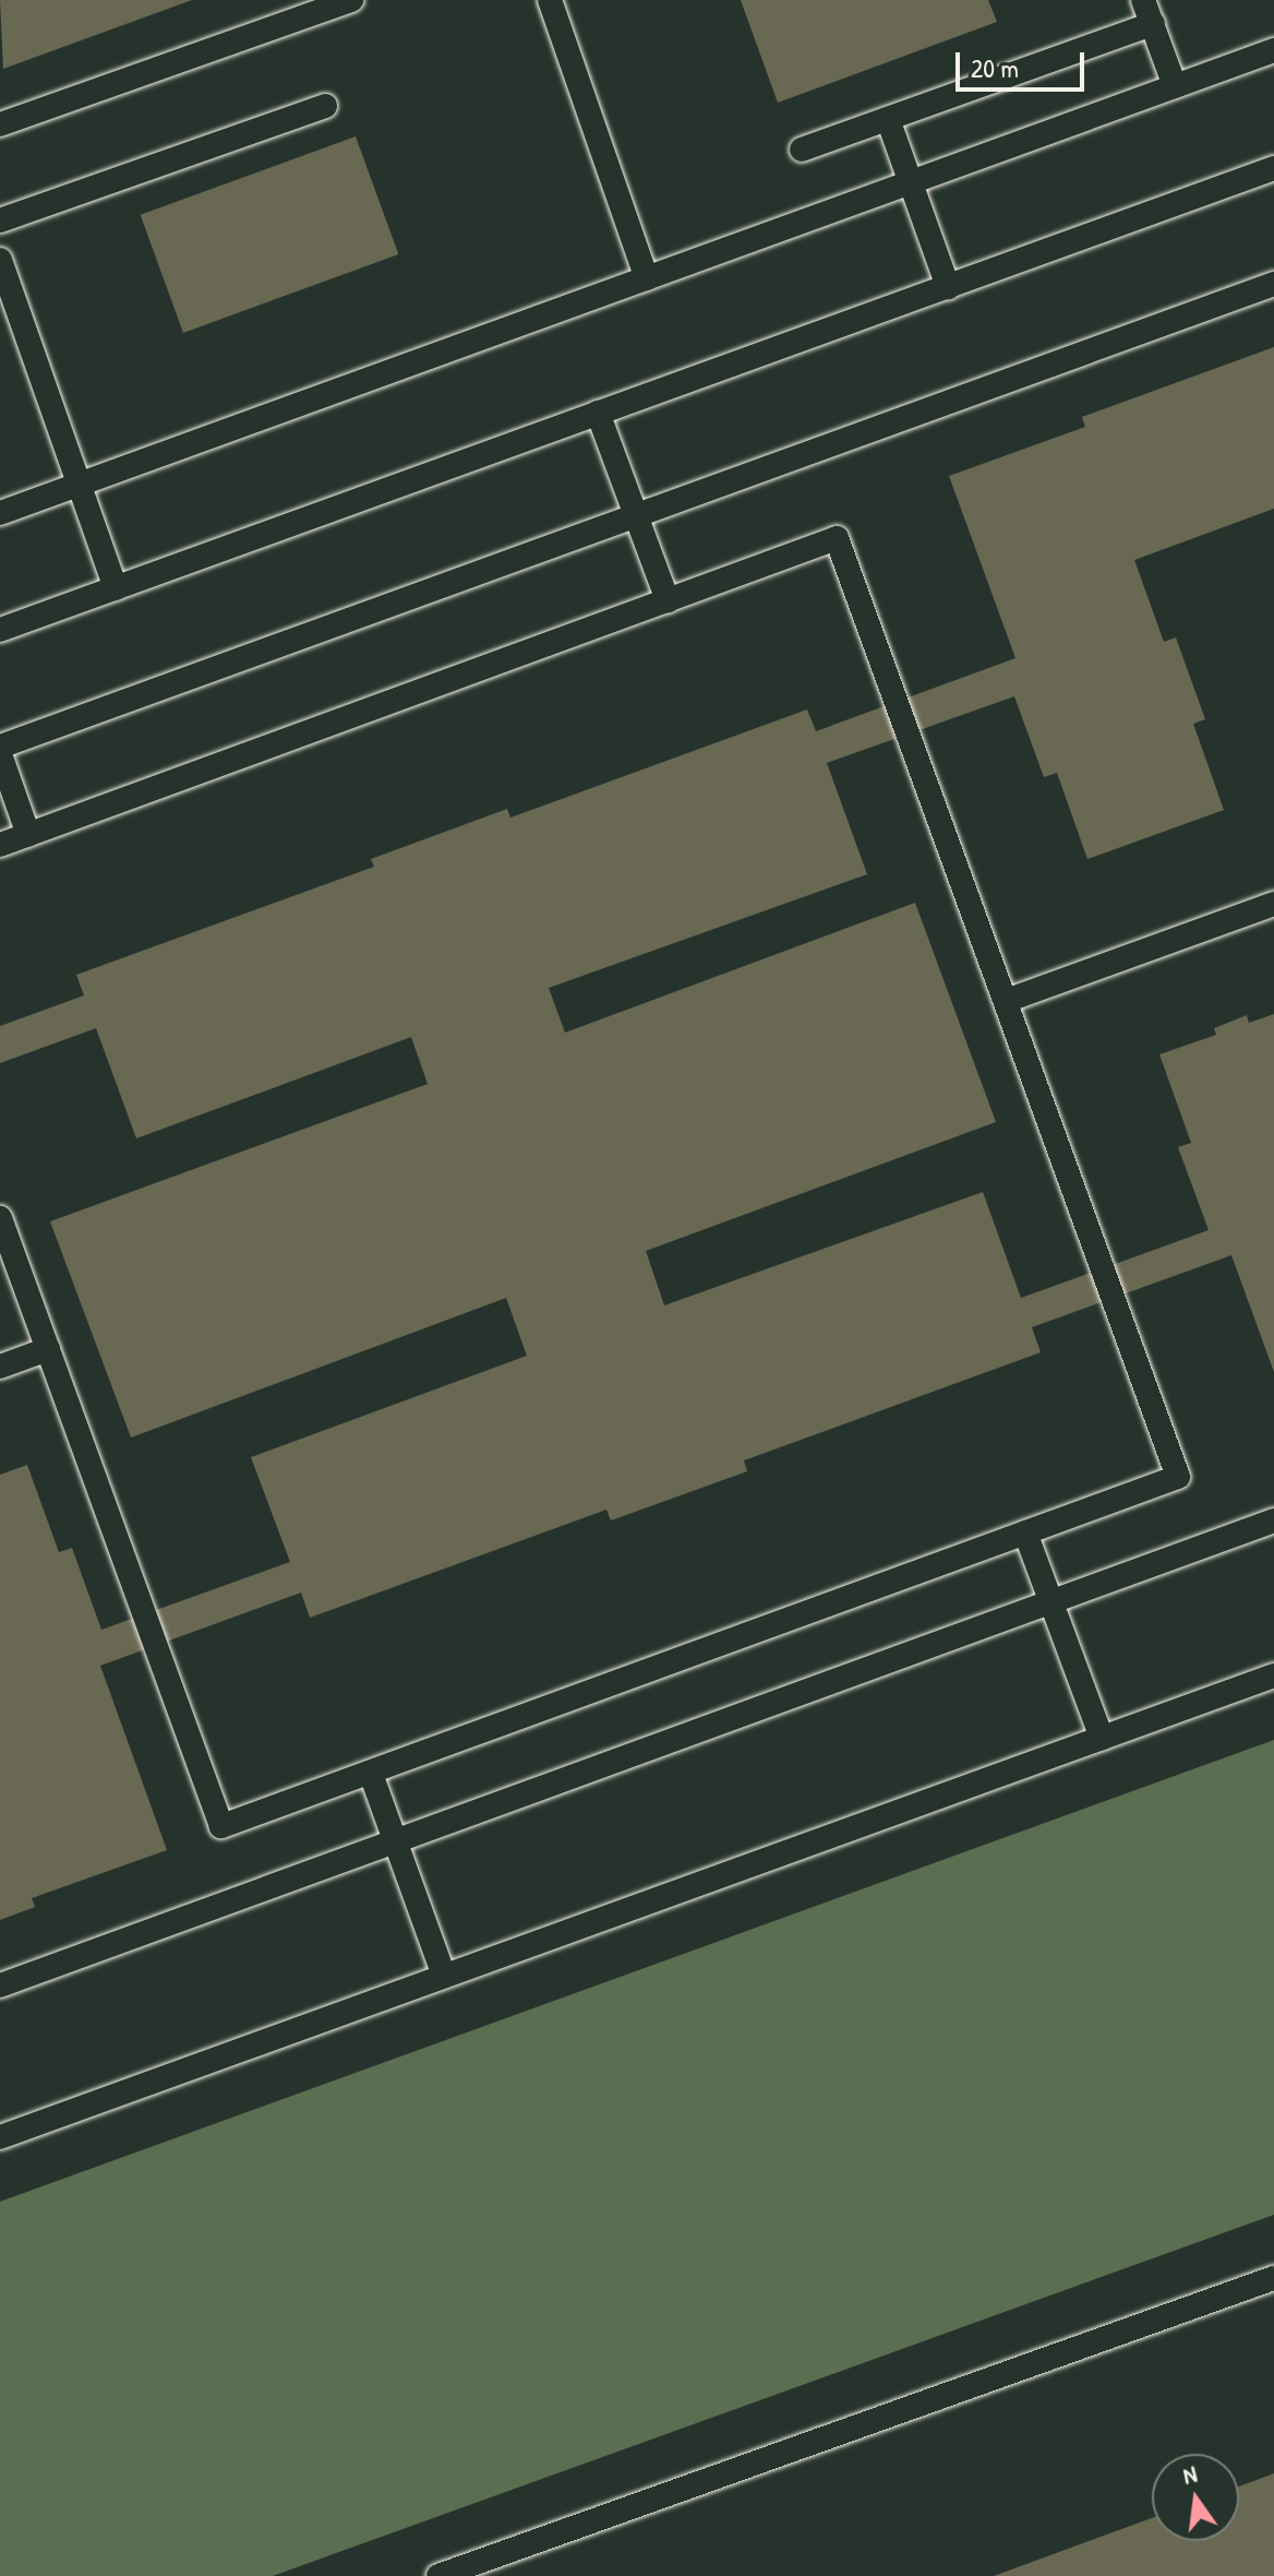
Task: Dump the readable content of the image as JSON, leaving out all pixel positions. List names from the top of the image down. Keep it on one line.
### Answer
{"scale_bar":"20 m","north":"top"}
